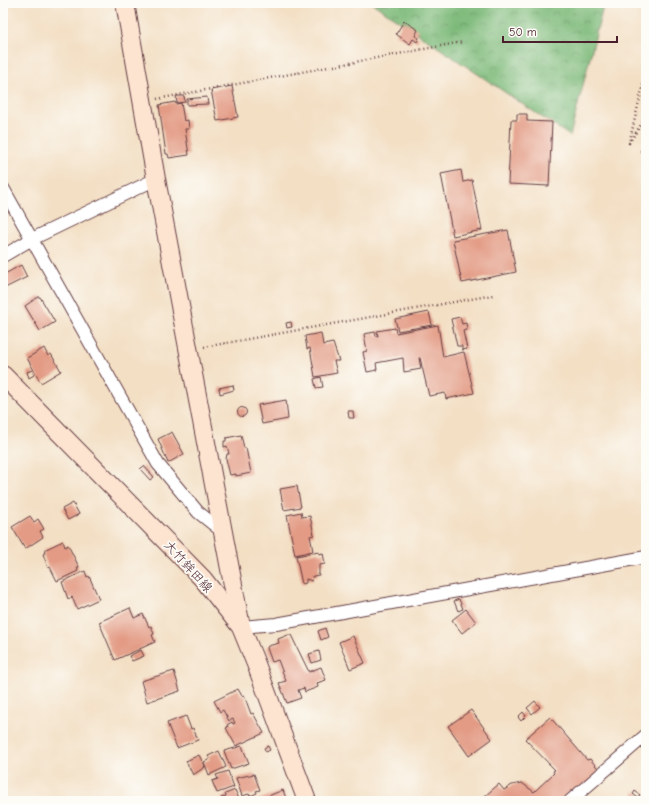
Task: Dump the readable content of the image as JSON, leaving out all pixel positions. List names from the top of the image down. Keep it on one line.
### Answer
{"streets":{"street":["大竹鉾田線"]},"scale_bar":"50 m"}
